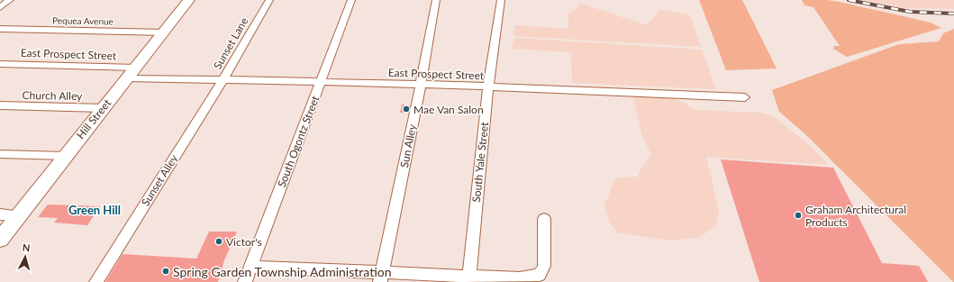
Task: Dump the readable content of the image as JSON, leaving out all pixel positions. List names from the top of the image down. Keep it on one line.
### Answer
{"streets":{"main road":["Hill Street"],"street":["Pequea Avenue","Sunset Lane","East Prospect Street","Church Alley","South Ogontz Street","Sun Alley","South Yale Street","Sunset Alley"]},"crossings":[["Pequea Avenue","Hill Street"],["Sunset Lane","East Prospect Street"],["Sunset Lane","Sunset Alley"],["East Prospect Street","Hill Street"],["East Prospect Street","South Ogontz Street"],["East Prospect Street","Sun Alley"],["East Prospect Street","South Yale Street"],["East Prospect Street","Sunset Alley"],["Church Alley","Hill Street"]],"districts":["Green Hill"],"places":["Mae Van Salon","Graham Architectural Products","Victor's","Spring Garden Township Administration"],"north":"top"}
